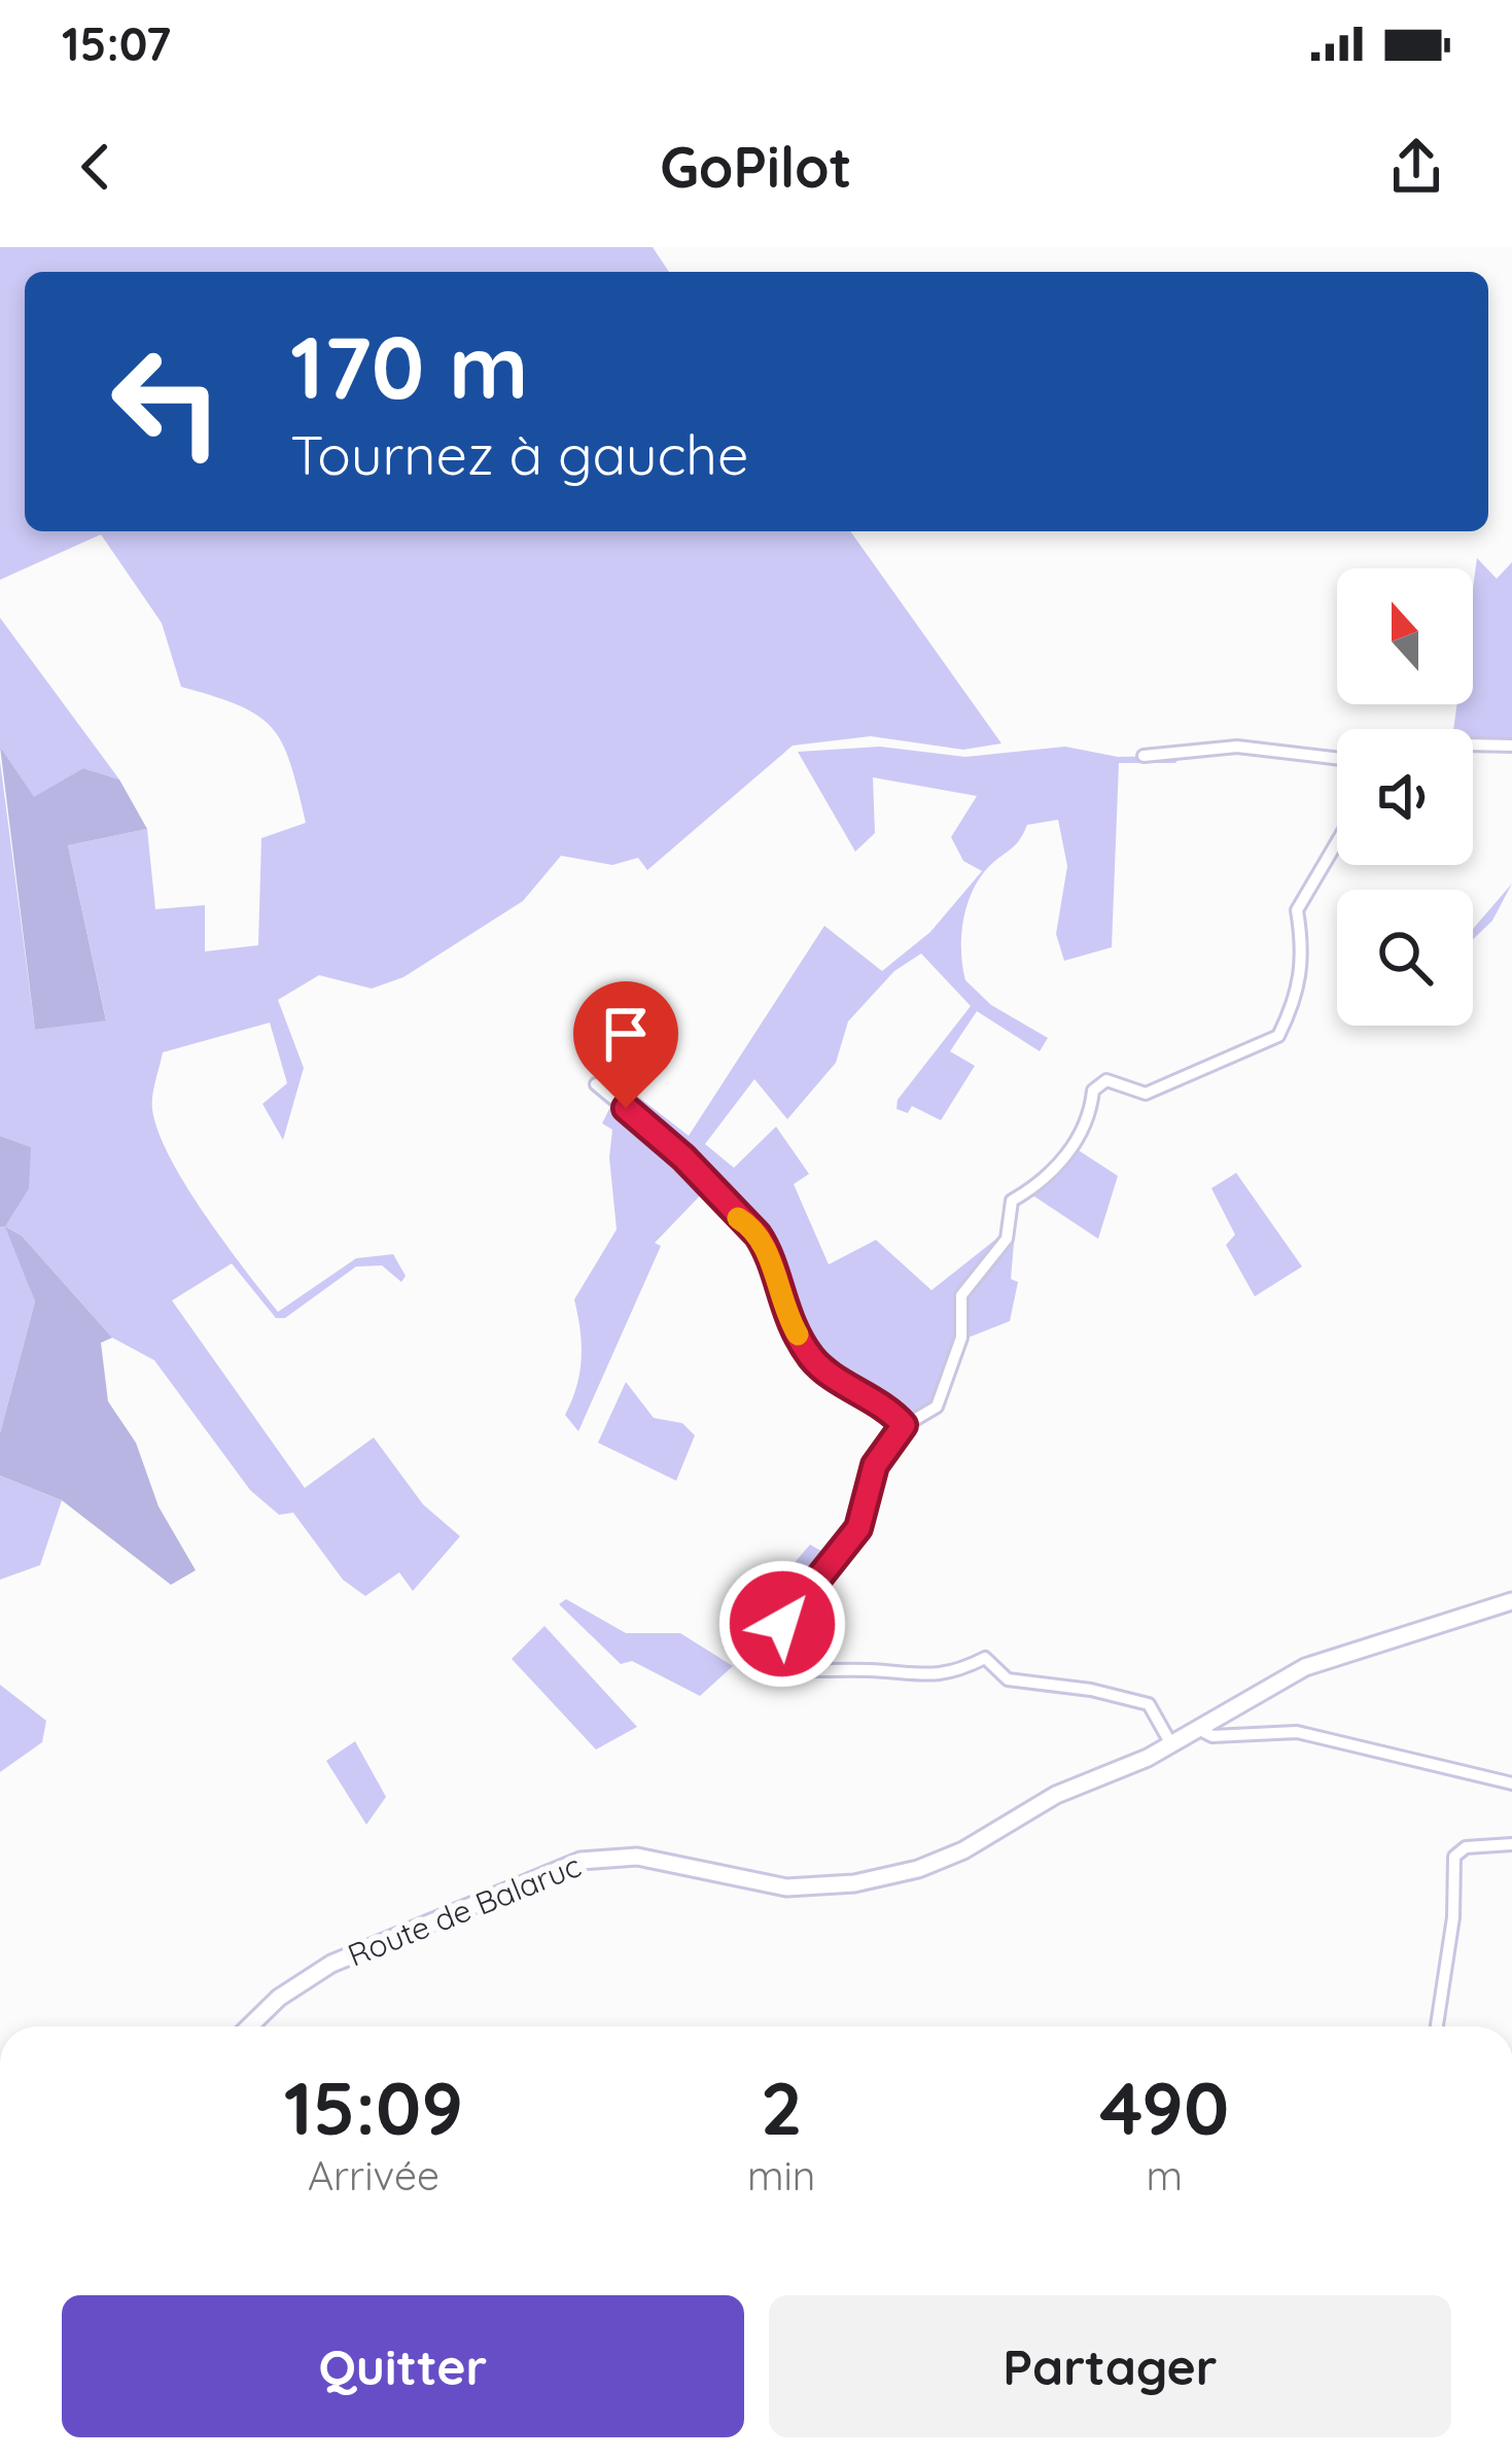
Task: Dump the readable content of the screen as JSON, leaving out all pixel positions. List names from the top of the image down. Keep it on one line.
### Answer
{"streets":{"main road":["Route de Balaruc"]},"north":"top","page":{"status":"15:07","header":"GoPilot","turn":["170 m","Tournez à gauche"],"eta":["15:09","Arrivée","2","min","490","m"],"buttons":["Quitter","Partager"]}}
